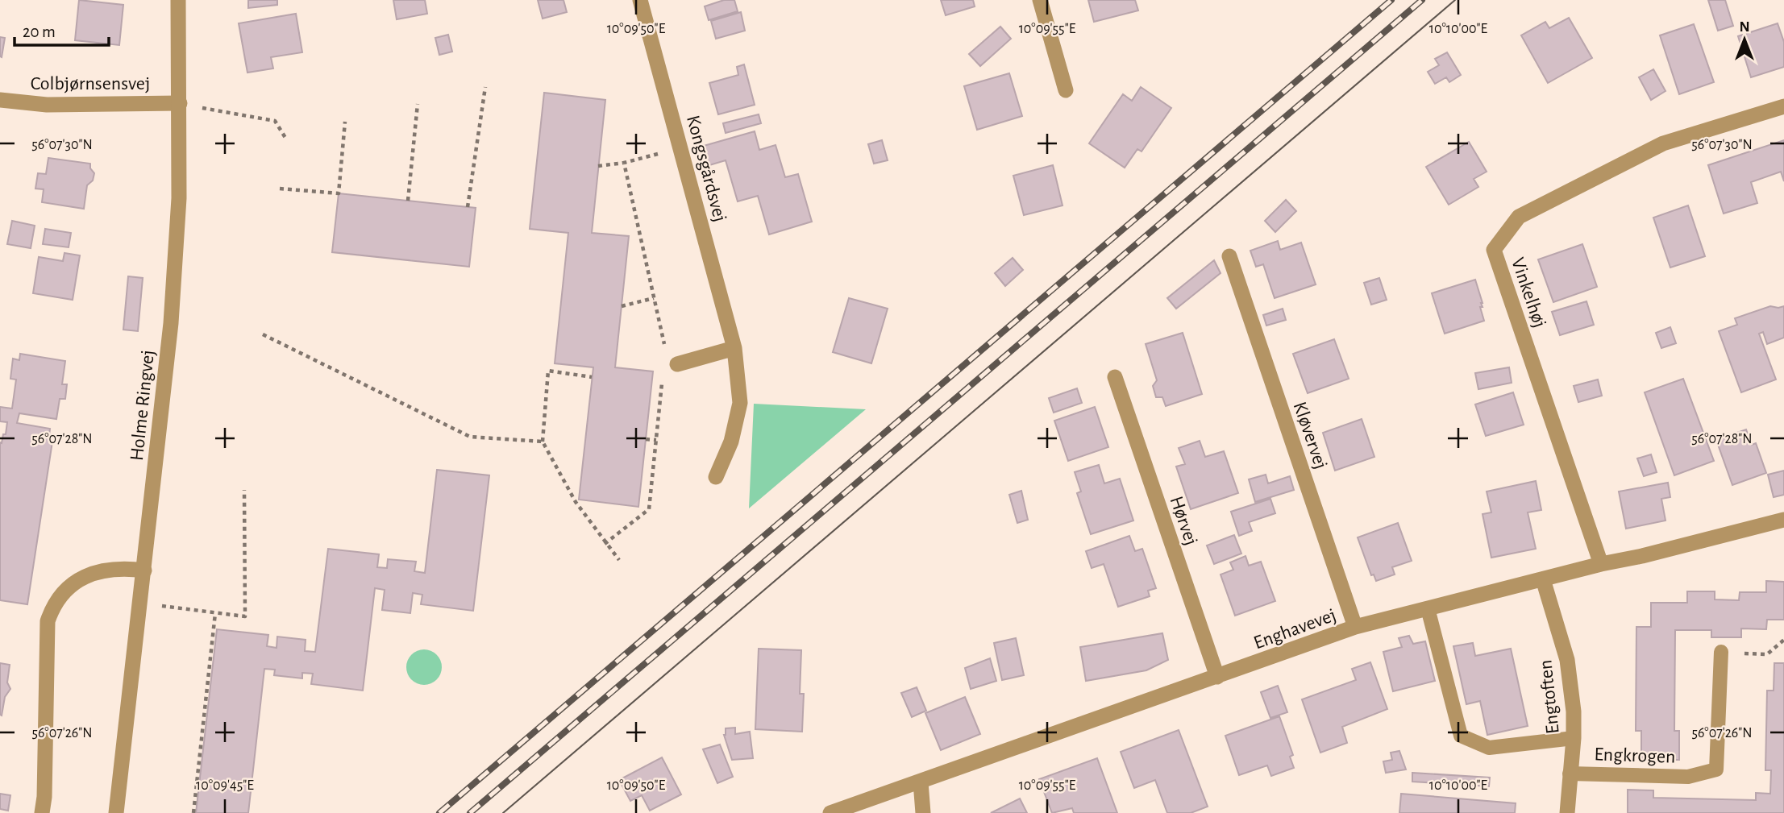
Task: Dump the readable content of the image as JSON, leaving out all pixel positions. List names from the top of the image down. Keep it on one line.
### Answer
{"streets":{"street":["Colbjørnsensvej","Kongsgårdsvej","Vinkelhøj","Holme Ringvej","Kløvervej","Hørvej","Enghavevej","Engtoften"],"lane":["Engkrogen"]},"crossings":[["Colbjørnsensvej","Holme Ringvej"],["Vinkelhøj","Enghavevej"],["Kløvervej","Enghavevej"],["Hørvej","Enghavevej"],["Enghavevej","Engtoften"],["Engtoften","Engkrogen"]],"scale_bar":"20 m","north":"top","coordinates":["10°09'50\"E","10°09'55\"E","10°10'00\"E","56°07'30\"N","56°07'28\"N","56°07'26\"N","10°09'45\"E"]}
